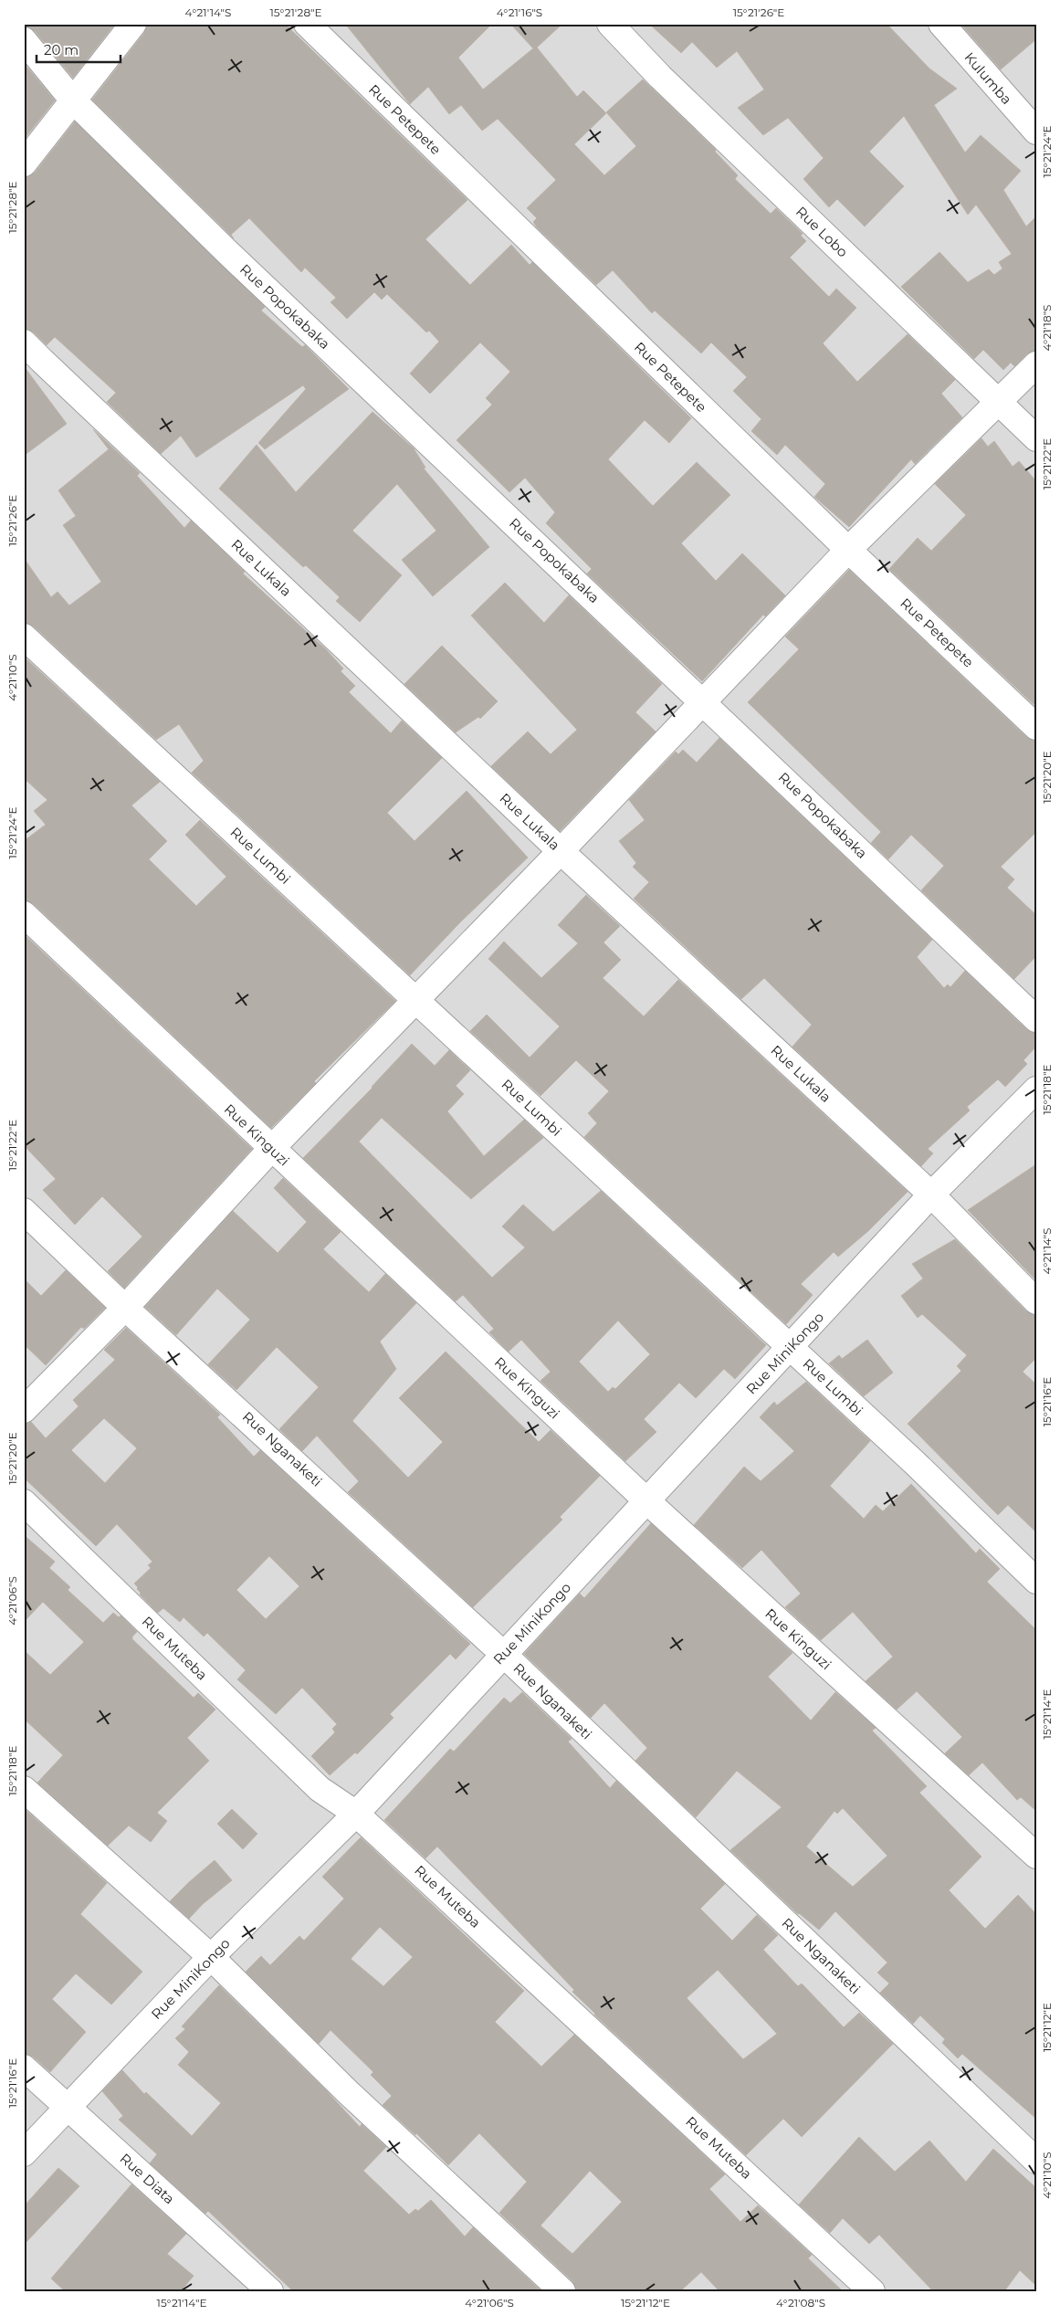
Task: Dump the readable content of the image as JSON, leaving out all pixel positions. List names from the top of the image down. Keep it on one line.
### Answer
{"streets":{"street":["Kulumba","Rue Petepete","Rue Lobo","Rue Popokabaka","Rue Lukala","Rue Lumbi","Rue Kinguzi","Rue MiniKongo","Rue Nganaketi","Rue Muteba","Rue Diata"]},"crossings":[["Rue Lukala","Rue MiniKongo"],["Rue Lumbi","Rue MiniKongo"],["Rue Kinguzi","Rue MiniKongo"],["Rue MiniKongo","Rue Nganaketi"],["Rue MiniKongo","Rue Muteba"],["Rue MiniKongo","Rue Diata"]],"scale_bar":"20 m","coordinates":["4°21'14\"S","15°21'28\"E","4°21'16\"S","15°21'26\"E","15°21'24\"E","4°21'18\"S","15°21'22\"E","4°21'10\"S","15°21'20\"E","15°21'18\"E","15°21'16\"E","4°21'06\"S","15°21'14\"E","15°21'12\"E","4°21'08\"S"]}
